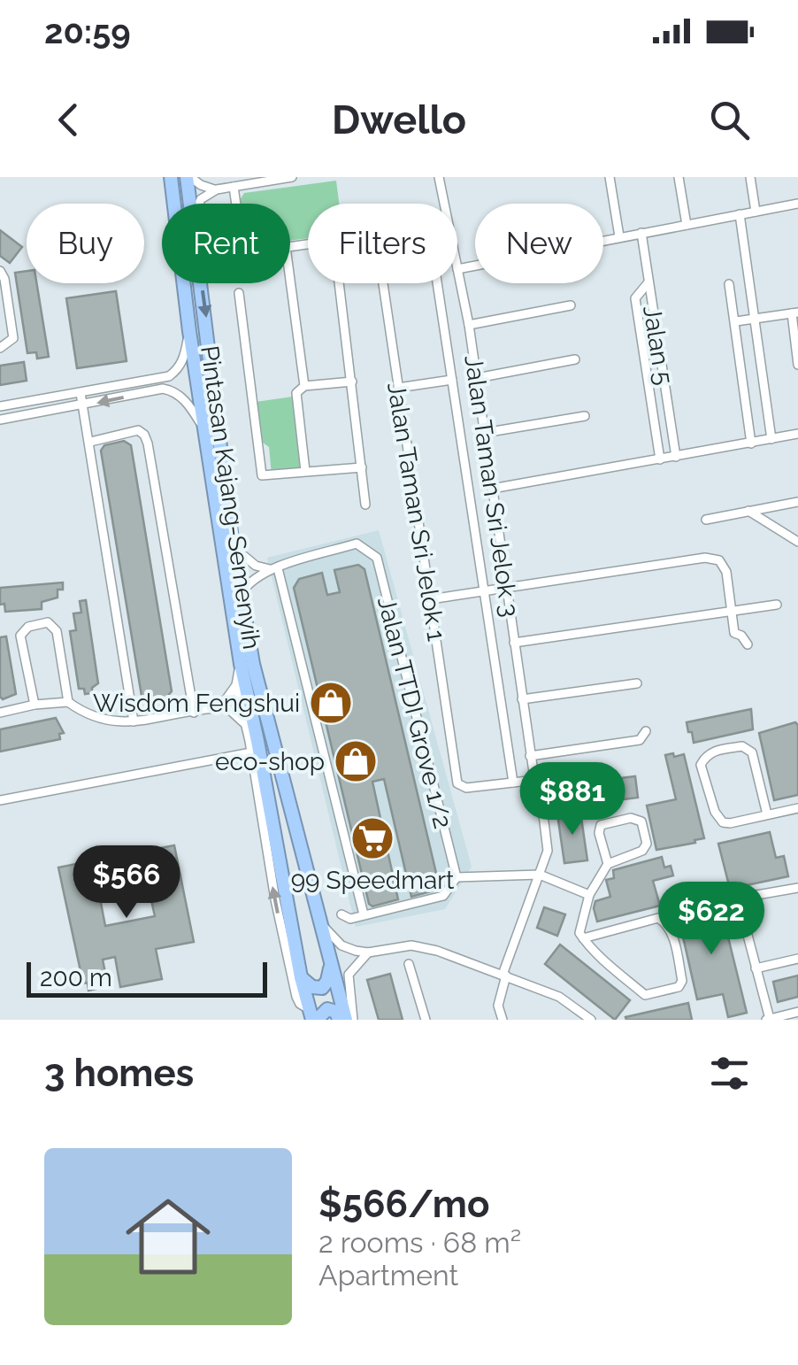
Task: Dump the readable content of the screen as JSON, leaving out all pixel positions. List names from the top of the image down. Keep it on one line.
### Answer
{"streets":{"highway":["Pintasan Kajang-Semenyih"],"street":["Jalan 5","Jalan Taman Sri Jelok 3","Jalan Taman Sri Jelok 1","Jalan TTDI Grove 1/2"]},"crossings":[["Jalan Taman Sri Jelok 3","Jalan Taman Sri Jelok 1"]],"places":{"shop":["Wisdom Fengshui","eco-shop"],"supermarket":["99 Speedmart"]},"scale_bar":"200 m","page":{"status":"20:59","header":"Dwello","chip":["Buy","Rent","Filters","New"],"price":["$881","$566","$622"],"scale":"200 m","heading":"3 homes","list":[{"name":"$566/mo","note":"2 rooms · 68 m² · Apartment"}]}}
